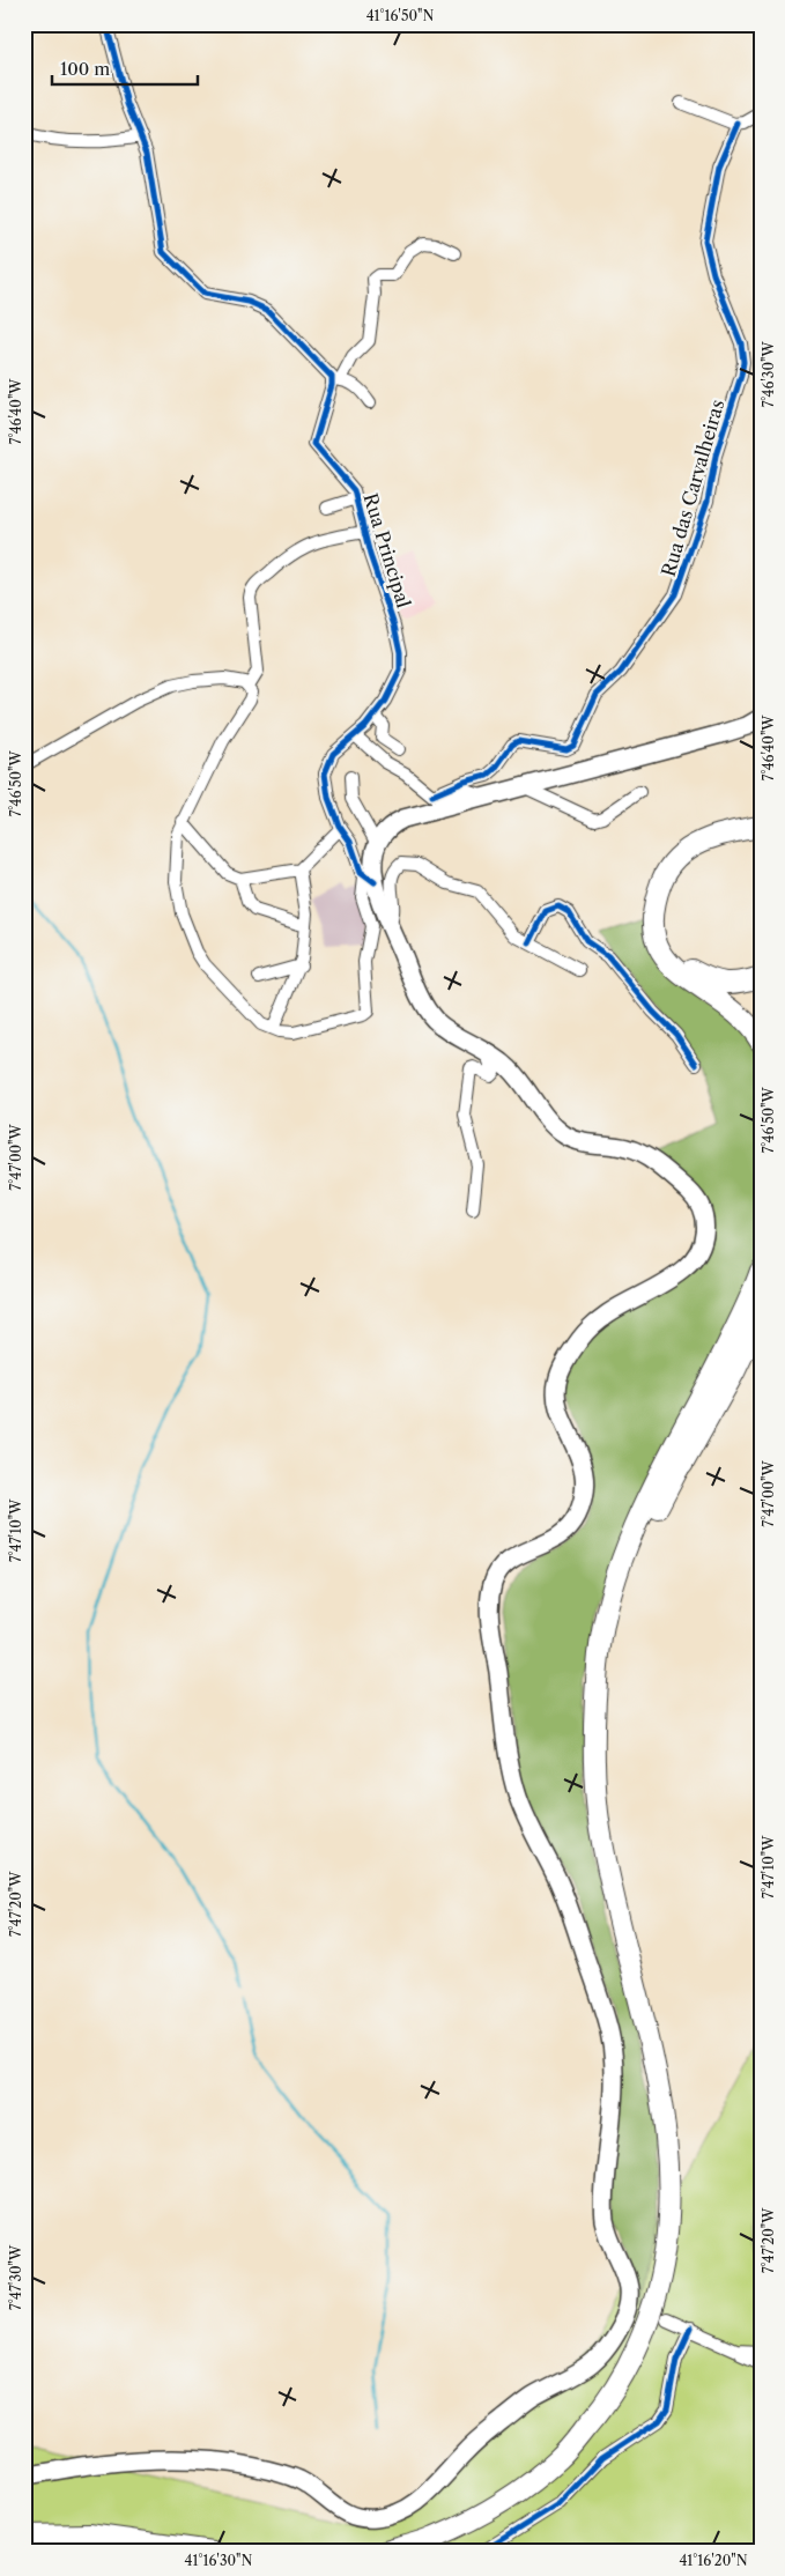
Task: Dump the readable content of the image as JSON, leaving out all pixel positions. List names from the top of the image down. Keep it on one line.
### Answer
{"streets":{"street":["Rua das Carvalheiras","Rua Principal"]},"scale_bar":"100 m","coordinates":["41°16'50\"N","7°46'30\"W","7°46'40\"W","7°46'50\"W","7°47'00\"W","7°47'10\"W","7°47'20\"W","7°47'30\"W","41°16'30\"N","41°16'20\"N"]}
